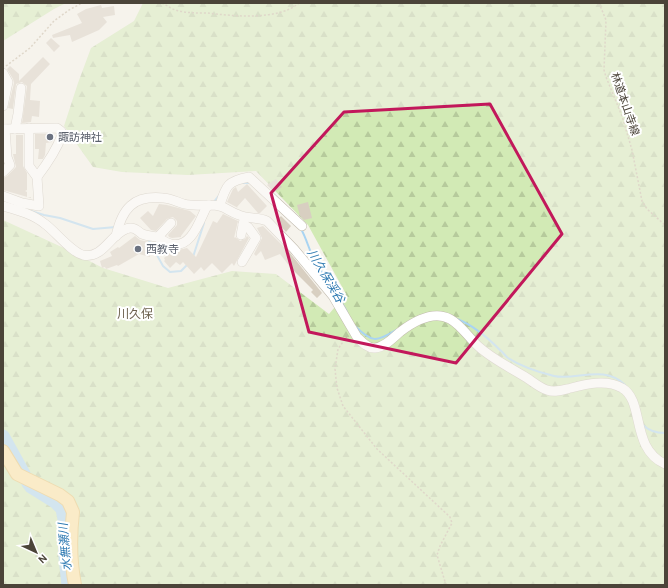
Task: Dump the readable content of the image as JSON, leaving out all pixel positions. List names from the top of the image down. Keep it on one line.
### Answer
{"streets":{"path":["林道本山寺線"]},"districts":["川久保"],"water":["川久保渓谷","水無瀬川"],"places":["諏訪神社","西教寺"],"north":"bottom right"}
